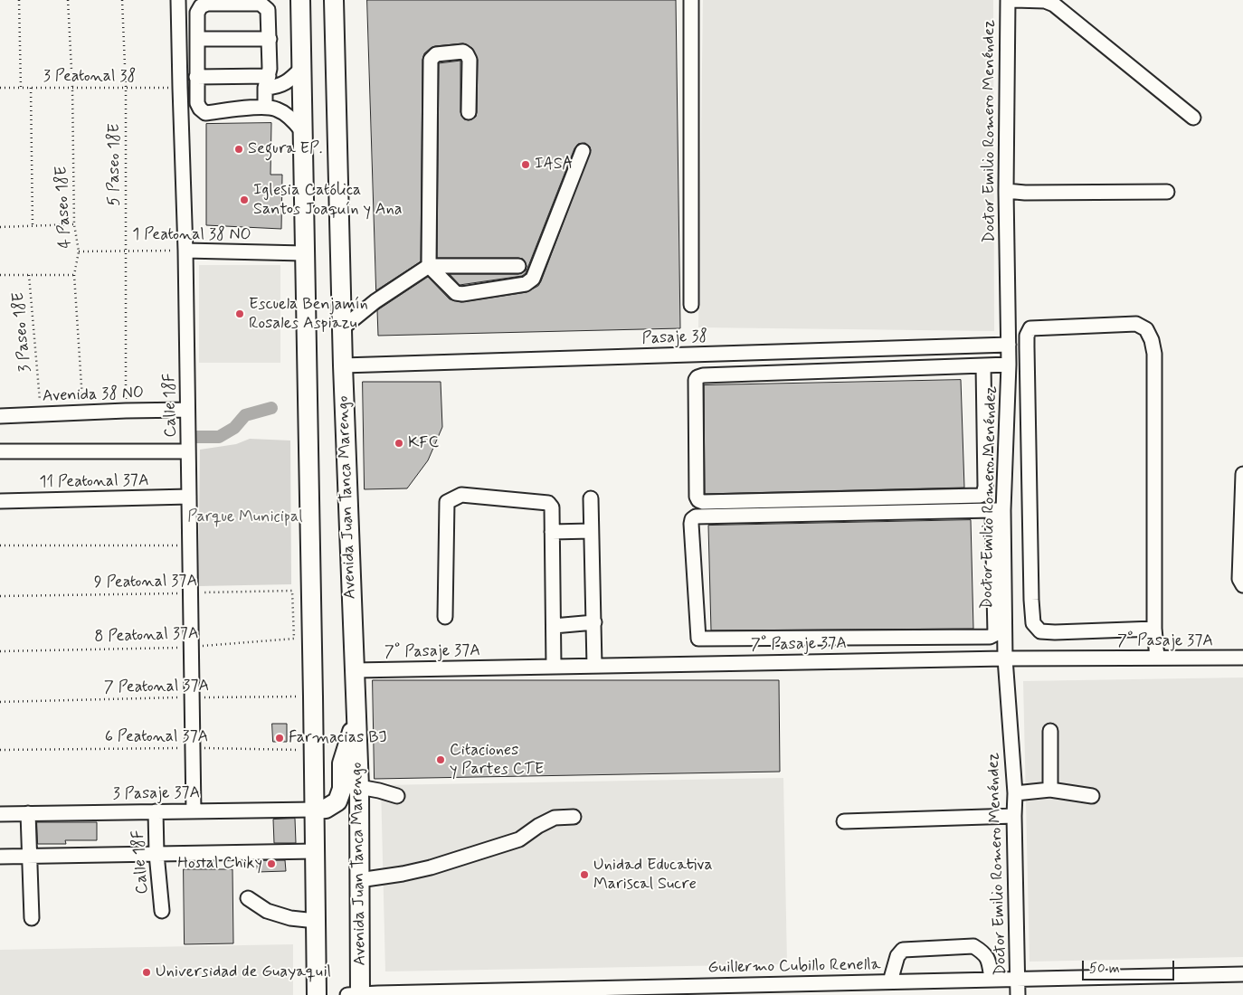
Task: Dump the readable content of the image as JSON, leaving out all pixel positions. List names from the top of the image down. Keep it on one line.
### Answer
{"streets":{"main road":["Avenida Juan Tanca Marengo"],"street":["Doctor Emilio Romero Menéndez","1 Peatonal 38 NO","Pasaje 38","Avenida 38 NO","Calle 18F","11 Peatonal 37A","7° Pasaje 37A","3 Pasaje 37A","Guillermo Cubillo Renella"],"path":["3 Peatonal 38","5 Paseo 18E","4 Paseo 18E","3 Paseo 18E","9 Peatonal 37A","8 Peatonal 37A","7 Peatonal 37A","6 Peatonal 37A"]},"crossings":[["3 Peatonal 38","5 Paseo 18E"],["3 Peatonal 38","4 Paseo 18E"],["3 Peatonal 38","Calle 18F"],["Doctor Emilio Romero Menéndez","Pasaje 38"],["Doctor Emilio Romero Menéndez","7° Pasaje 37A"],["Doctor Emilio Romero Menéndez","Guillermo Cubillo Renella"],["5 Paseo 18E","1 Peatonal 38 NO"],["5 Paseo 18E","Avenida 38 NO"],["4 Paseo 18E","1 Peatonal 38 NO"],["4 Paseo 18E","Avenida 38 NO"],["1 Peatonal 38 NO","Calle 18F"],["3 Paseo 18E","Avenida 38 NO"],["Pasaje 38","Avenida Juan Tanca Marengo"],["Avenida 38 NO","Calle 18F"],["Calle 18F","11 Peatonal 37A"],["Calle 18F","9 Peatonal 37A"],["Calle 18F","8 Peatonal 37A"],["Calle 18F","7 Peatonal 37A"],["Calle 18F","6 Peatonal 37A"],["Calle 18F","3 Pasaje 37A"],["Avenida Juan Tanca Marengo","7° Pasaje 37A"],["Avenida Juan Tanca Marengo","Guillermo Cubillo Renella"],["9 Peatonal 37A","8 Peatonal 37A"]],"parks":["Parque Municipal"],"places":["Segura EP.","IASA","Iglesia Católica Santos Joaquín y Ana","Escuela Benjamín Rosales Aspiazu","KFC","Farmacias BJ","Citaciones y Partes CTE","Hostal Chiky","Unidad Educativa Mariscal Sucre","Universidad de Guayaquil"],"scale_bar":"50 m"}
